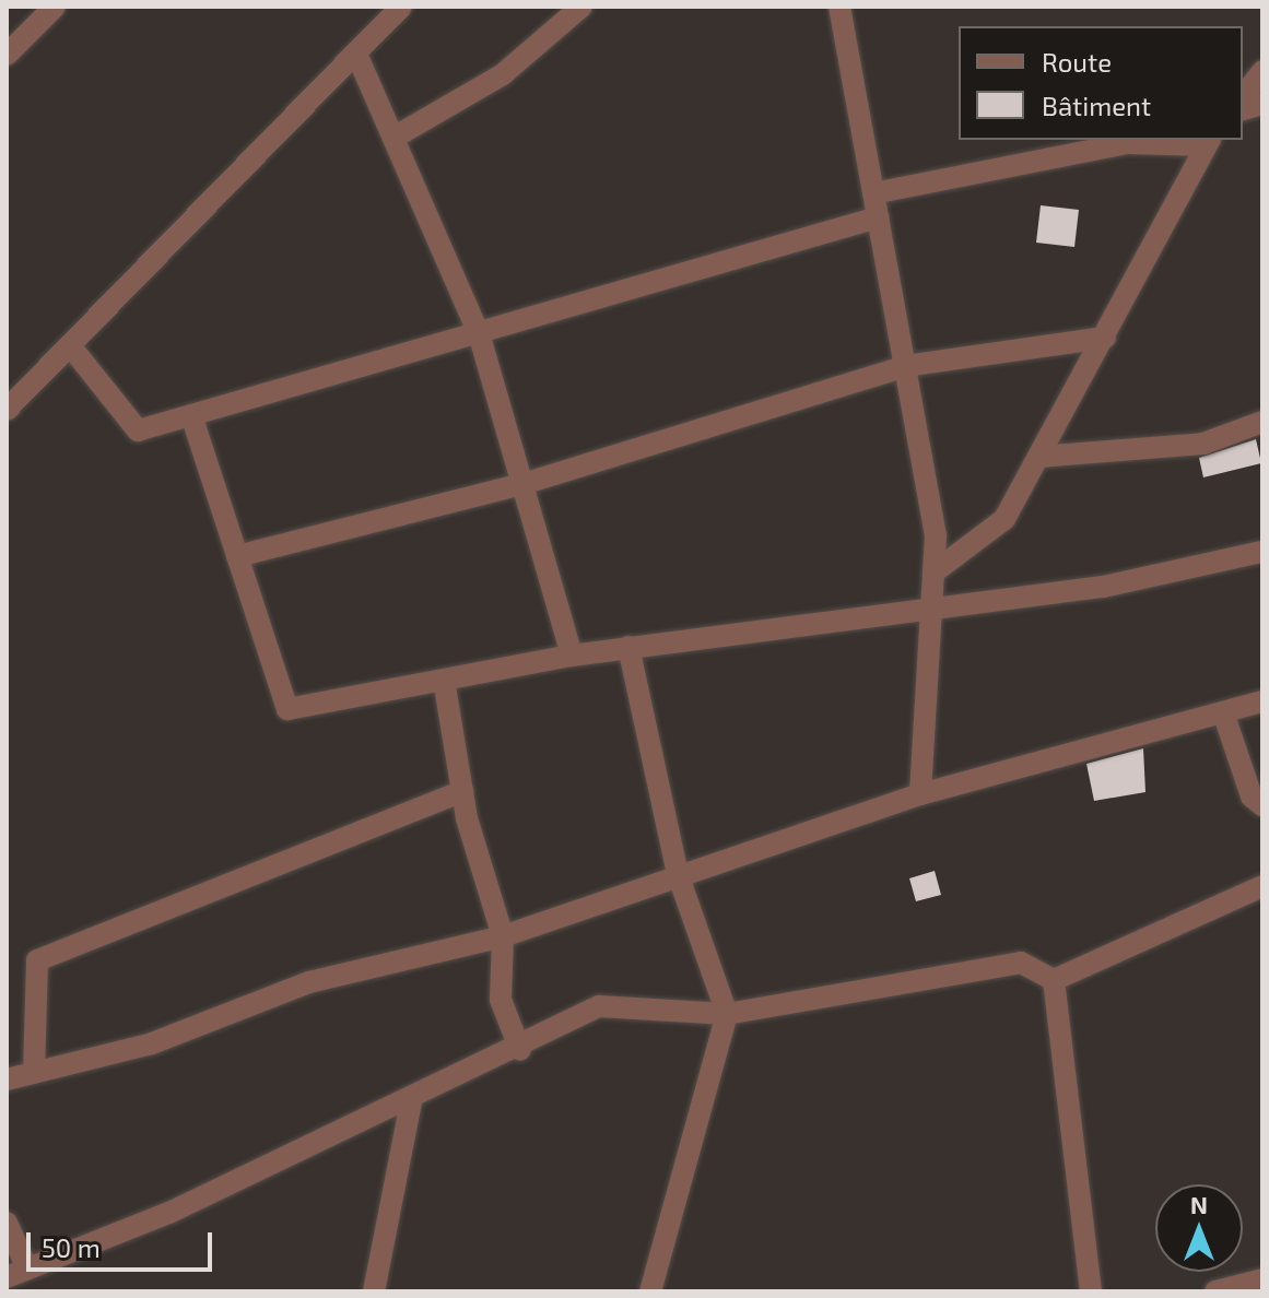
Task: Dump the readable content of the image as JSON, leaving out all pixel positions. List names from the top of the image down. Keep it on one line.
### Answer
{"legend":["Route","Bâtiment"],"scale_bar":"50 m","north":"top"}
